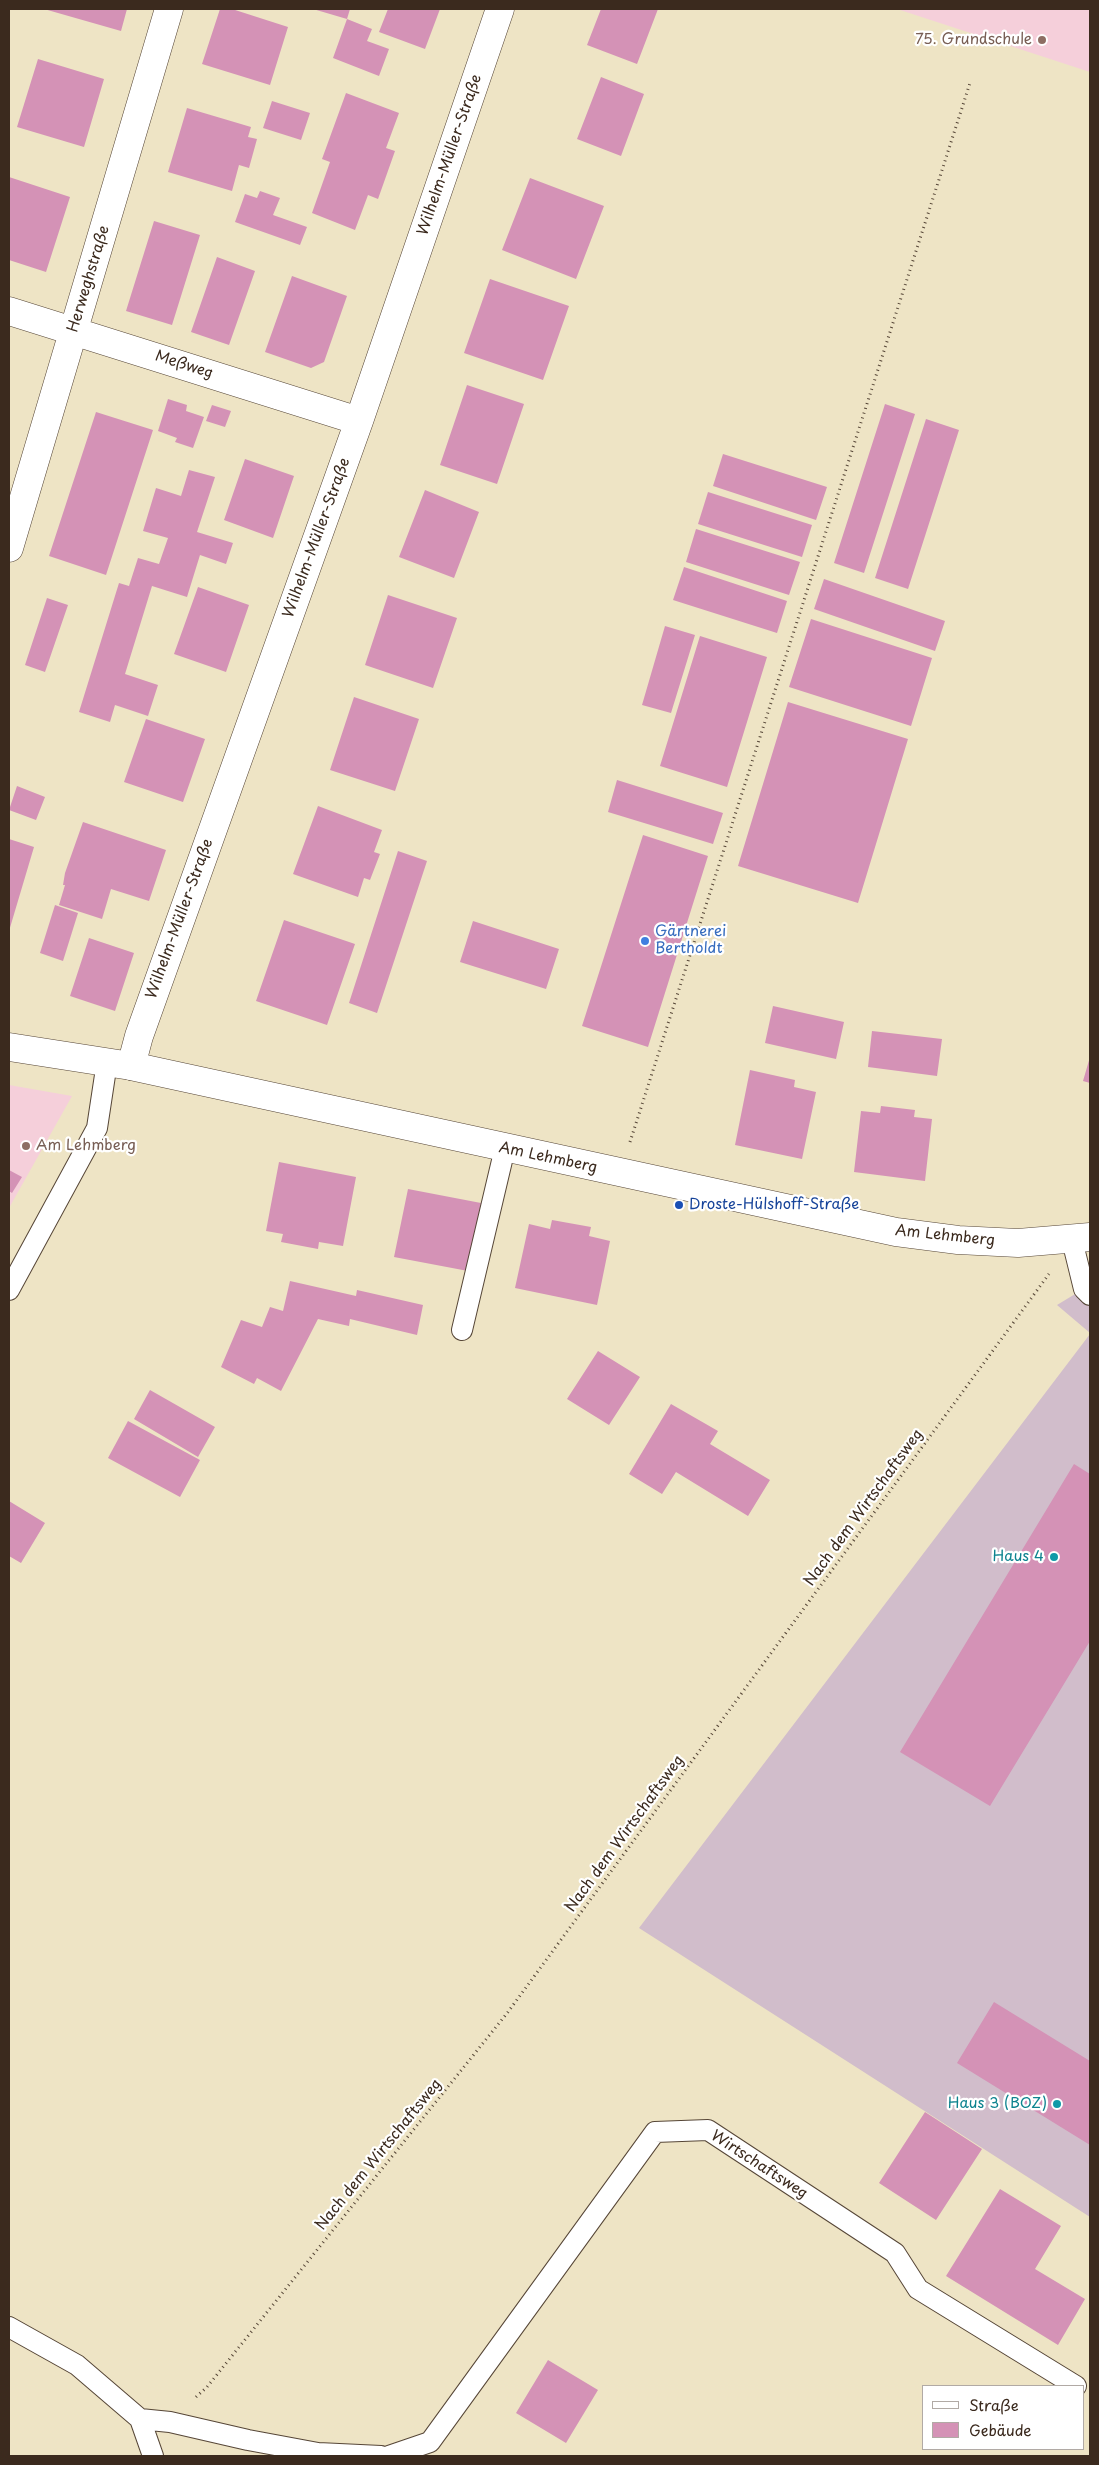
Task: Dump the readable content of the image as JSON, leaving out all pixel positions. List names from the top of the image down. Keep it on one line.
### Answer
{"streets":{"street":["Wilhelm-Müller-Straße","Herweghstraße","Meßweg","Am Lehmberg"],"lane":["Wirtschaftsweg"],"path":["Nach dem Wirtschaftsweg"]},"crossings":[["Wilhelm-Müller-Straße","Meßweg"],["Wilhelm-Müller-Straße","Am Lehmberg"],["Herweghstraße","Meßweg"],["Am Lehmberg","Nach dem Wirtschaftsweg"]],"places":["75. Grundschule","Gärtnerei Bertholdt","Am Lehmberg","Droste-Hülshoff-Straße","Haus 4","Haus 3 (BOZ)"],"legend":["Straße","Gebäude"]}
